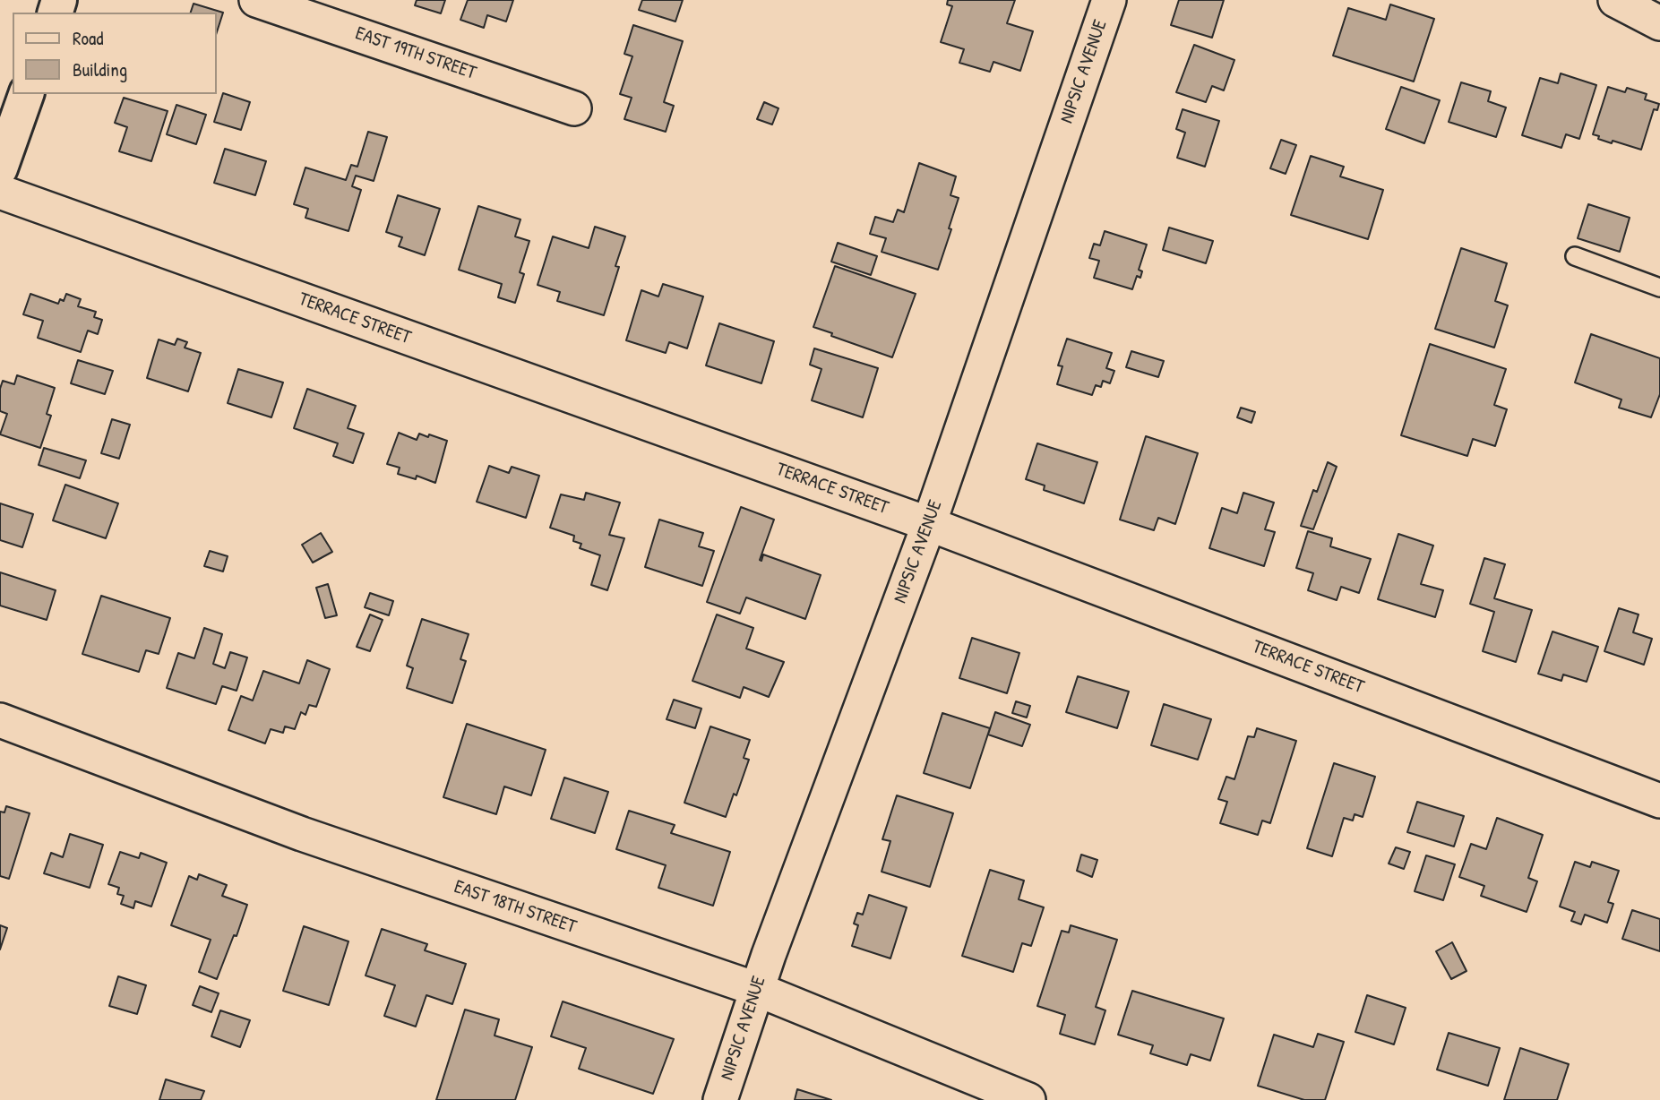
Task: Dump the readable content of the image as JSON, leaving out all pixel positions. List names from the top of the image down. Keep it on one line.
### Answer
{"streets":{"street":["EAST 19TH STREET","NIPSIC AVENUE","TERRACE STREET","EAST 18TH STREET"]},"crossings":[["NIPSIC AVENUE","TERRACE STREET"],["NIPSIC AVENUE","EAST 18TH STREET"]],"legend":["Road","Building"]}
